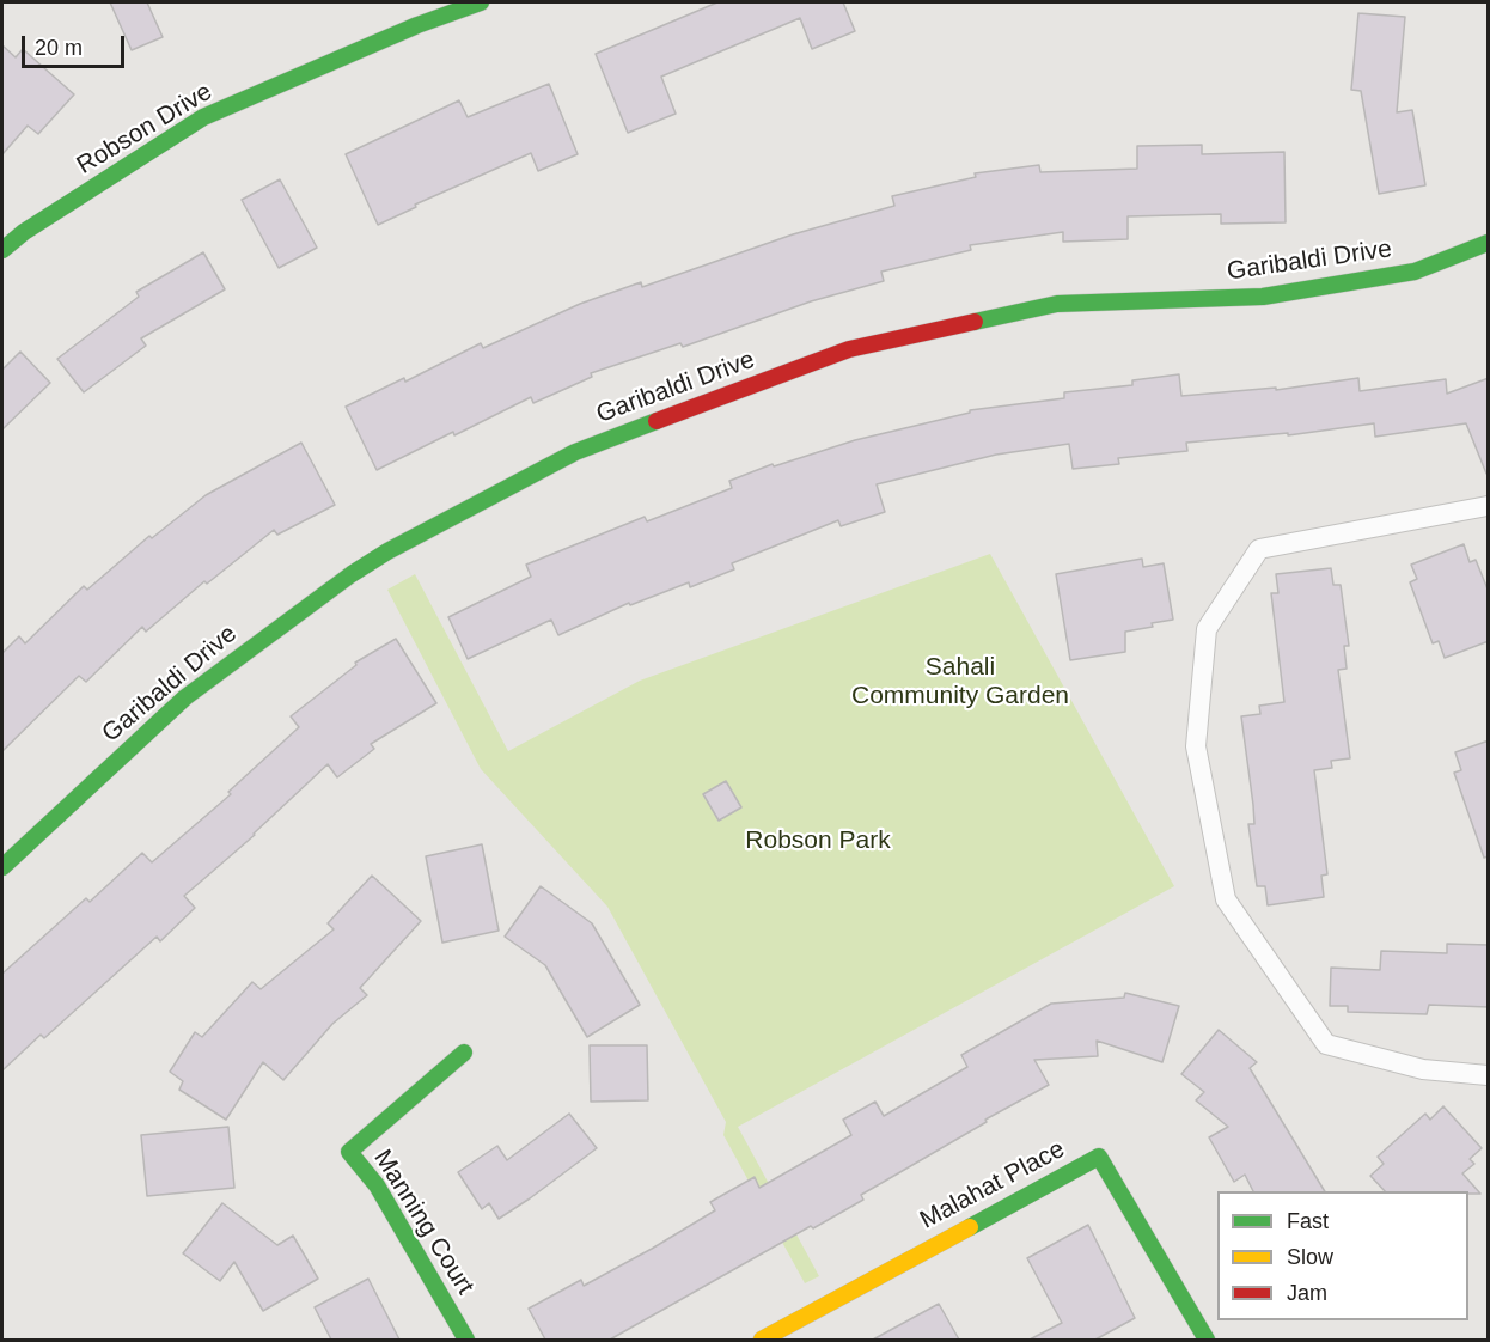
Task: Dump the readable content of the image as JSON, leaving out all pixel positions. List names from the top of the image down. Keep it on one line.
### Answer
{"streets":{"street":["Robson Drive","Garibaldi Drive","Malahat Place","Manning Court"]},"parks":["Sahali Community Garden","Robson Park"],"legend":["Fast","Slow","Jam"],"scale_bar":"20 m"}
